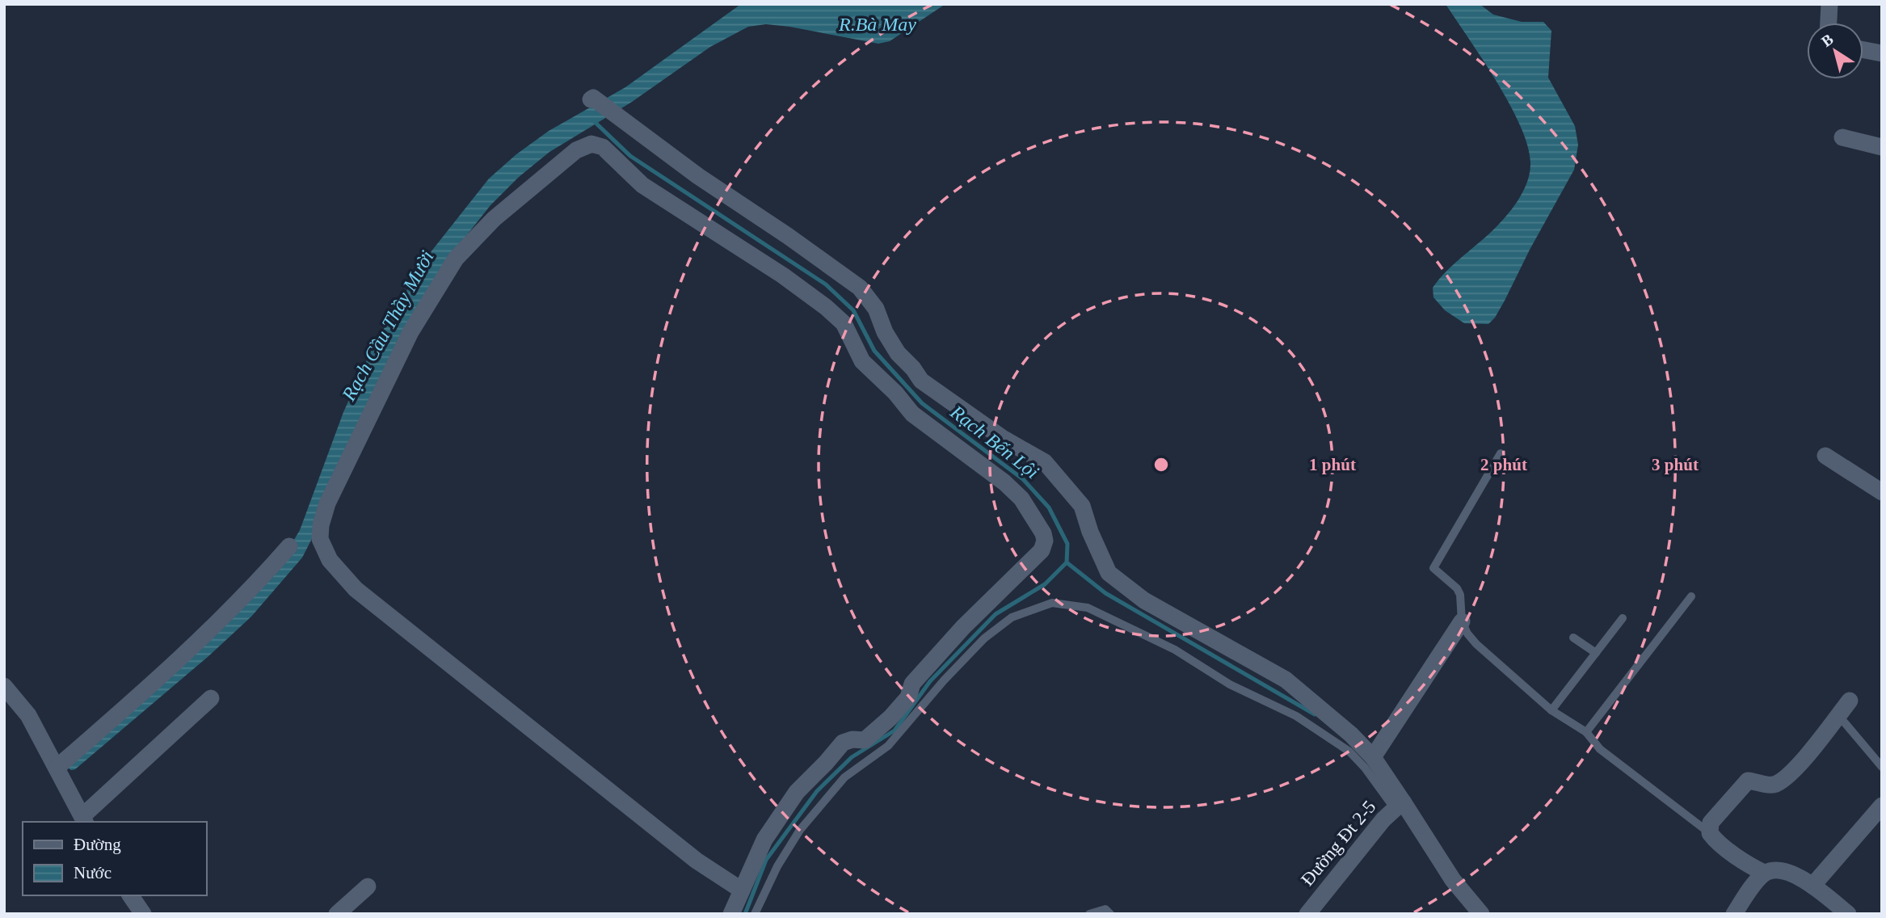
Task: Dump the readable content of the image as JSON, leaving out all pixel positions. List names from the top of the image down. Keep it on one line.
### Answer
{"streets":{"street":["Đường Đt 2-5"]},"water":["R.Bà May","Rạch Cầu Thầy Mười","Rạch Bến Lội"],"legend":["Đường","Nước"],"north":"top left","rings":["1 phút","2 phút","3 phút"]}
